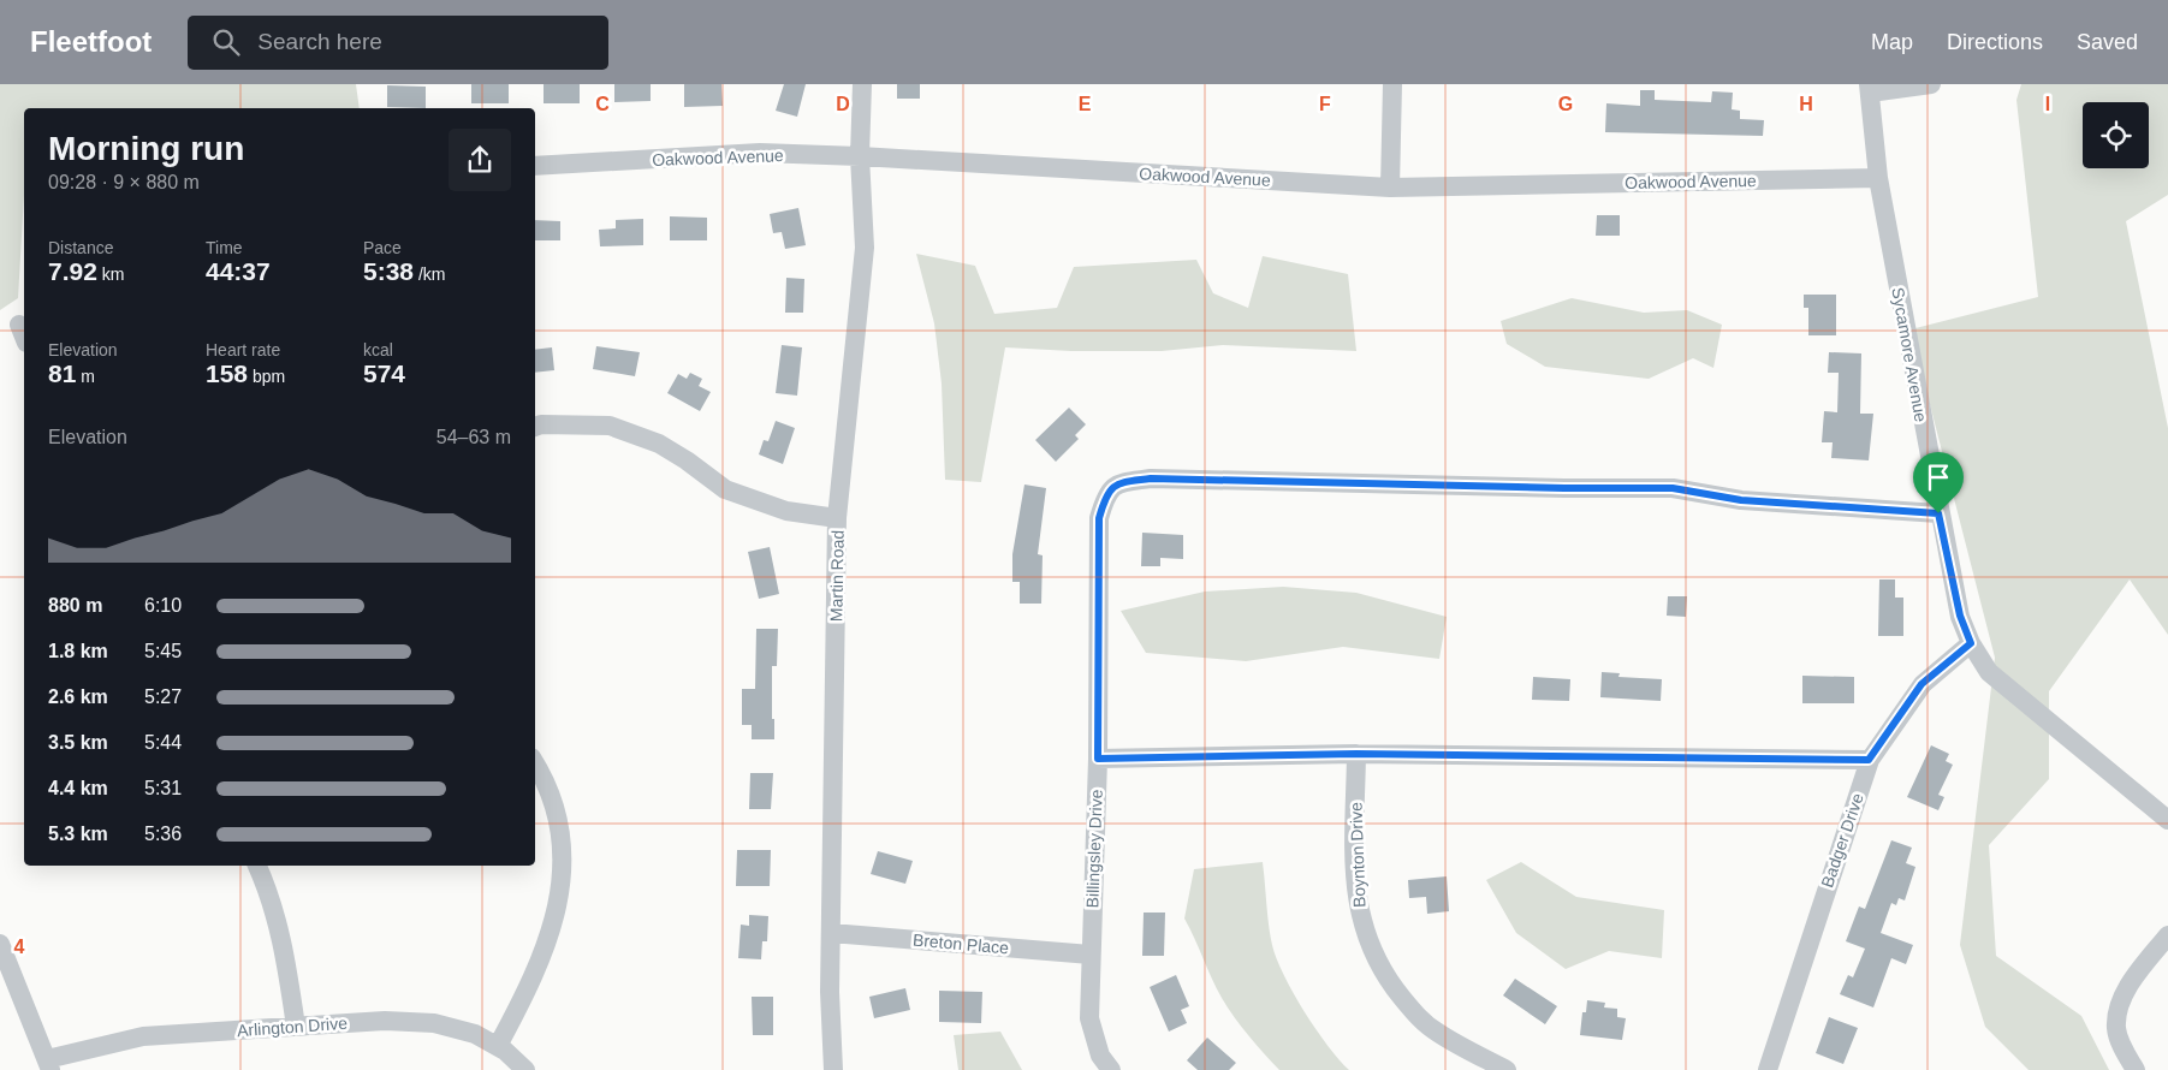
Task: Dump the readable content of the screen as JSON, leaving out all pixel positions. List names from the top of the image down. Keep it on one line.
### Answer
{"streets":{"street":["Oakwood Avenue","Sycamore Avenue","Martin Road","Badger Drive","Billingsley Drive","Boynton Drive","Breton Place","Arlington Drive"]},"crossings":[["Oakwood Avenue","Sycamore Avenue"],["Oakwood Avenue","Martin Road"],["Sycamore Avenue","Badger Drive"],["Sycamore Avenue","Billingsley Drive"],["Martin Road","Breton Place"],["Billingsley Drive","Breton Place"]],"page":{"header":"Fleetfoot","search":"Search here","nav":["Map","Directions","Saved"],"heading":["Morning run","09:28 · 9 × 880 m"],"stats":[["Distance","7.92 km"],["Time","44:37"],["Pace","5:38 /km"],["Elevation","81 m"],["Heart rate","158 bpm"],["kcal","574"]],"chart":["Elevation","54–63 m"],"list":[{"name":"880 m","note":"6:10"},{"name":"1.8 km","note":"5:45"},{"name":"2.6 km","note":"5:27"},{"name":"3.5 km","note":"5:44"},{"name":"4.4 km","note":"5:31"},{"name":"5.3 km","note":"5:36"}]},"grid":{"columns":["C","D","E","F","G","H","I"],"rows":["4"]}}
